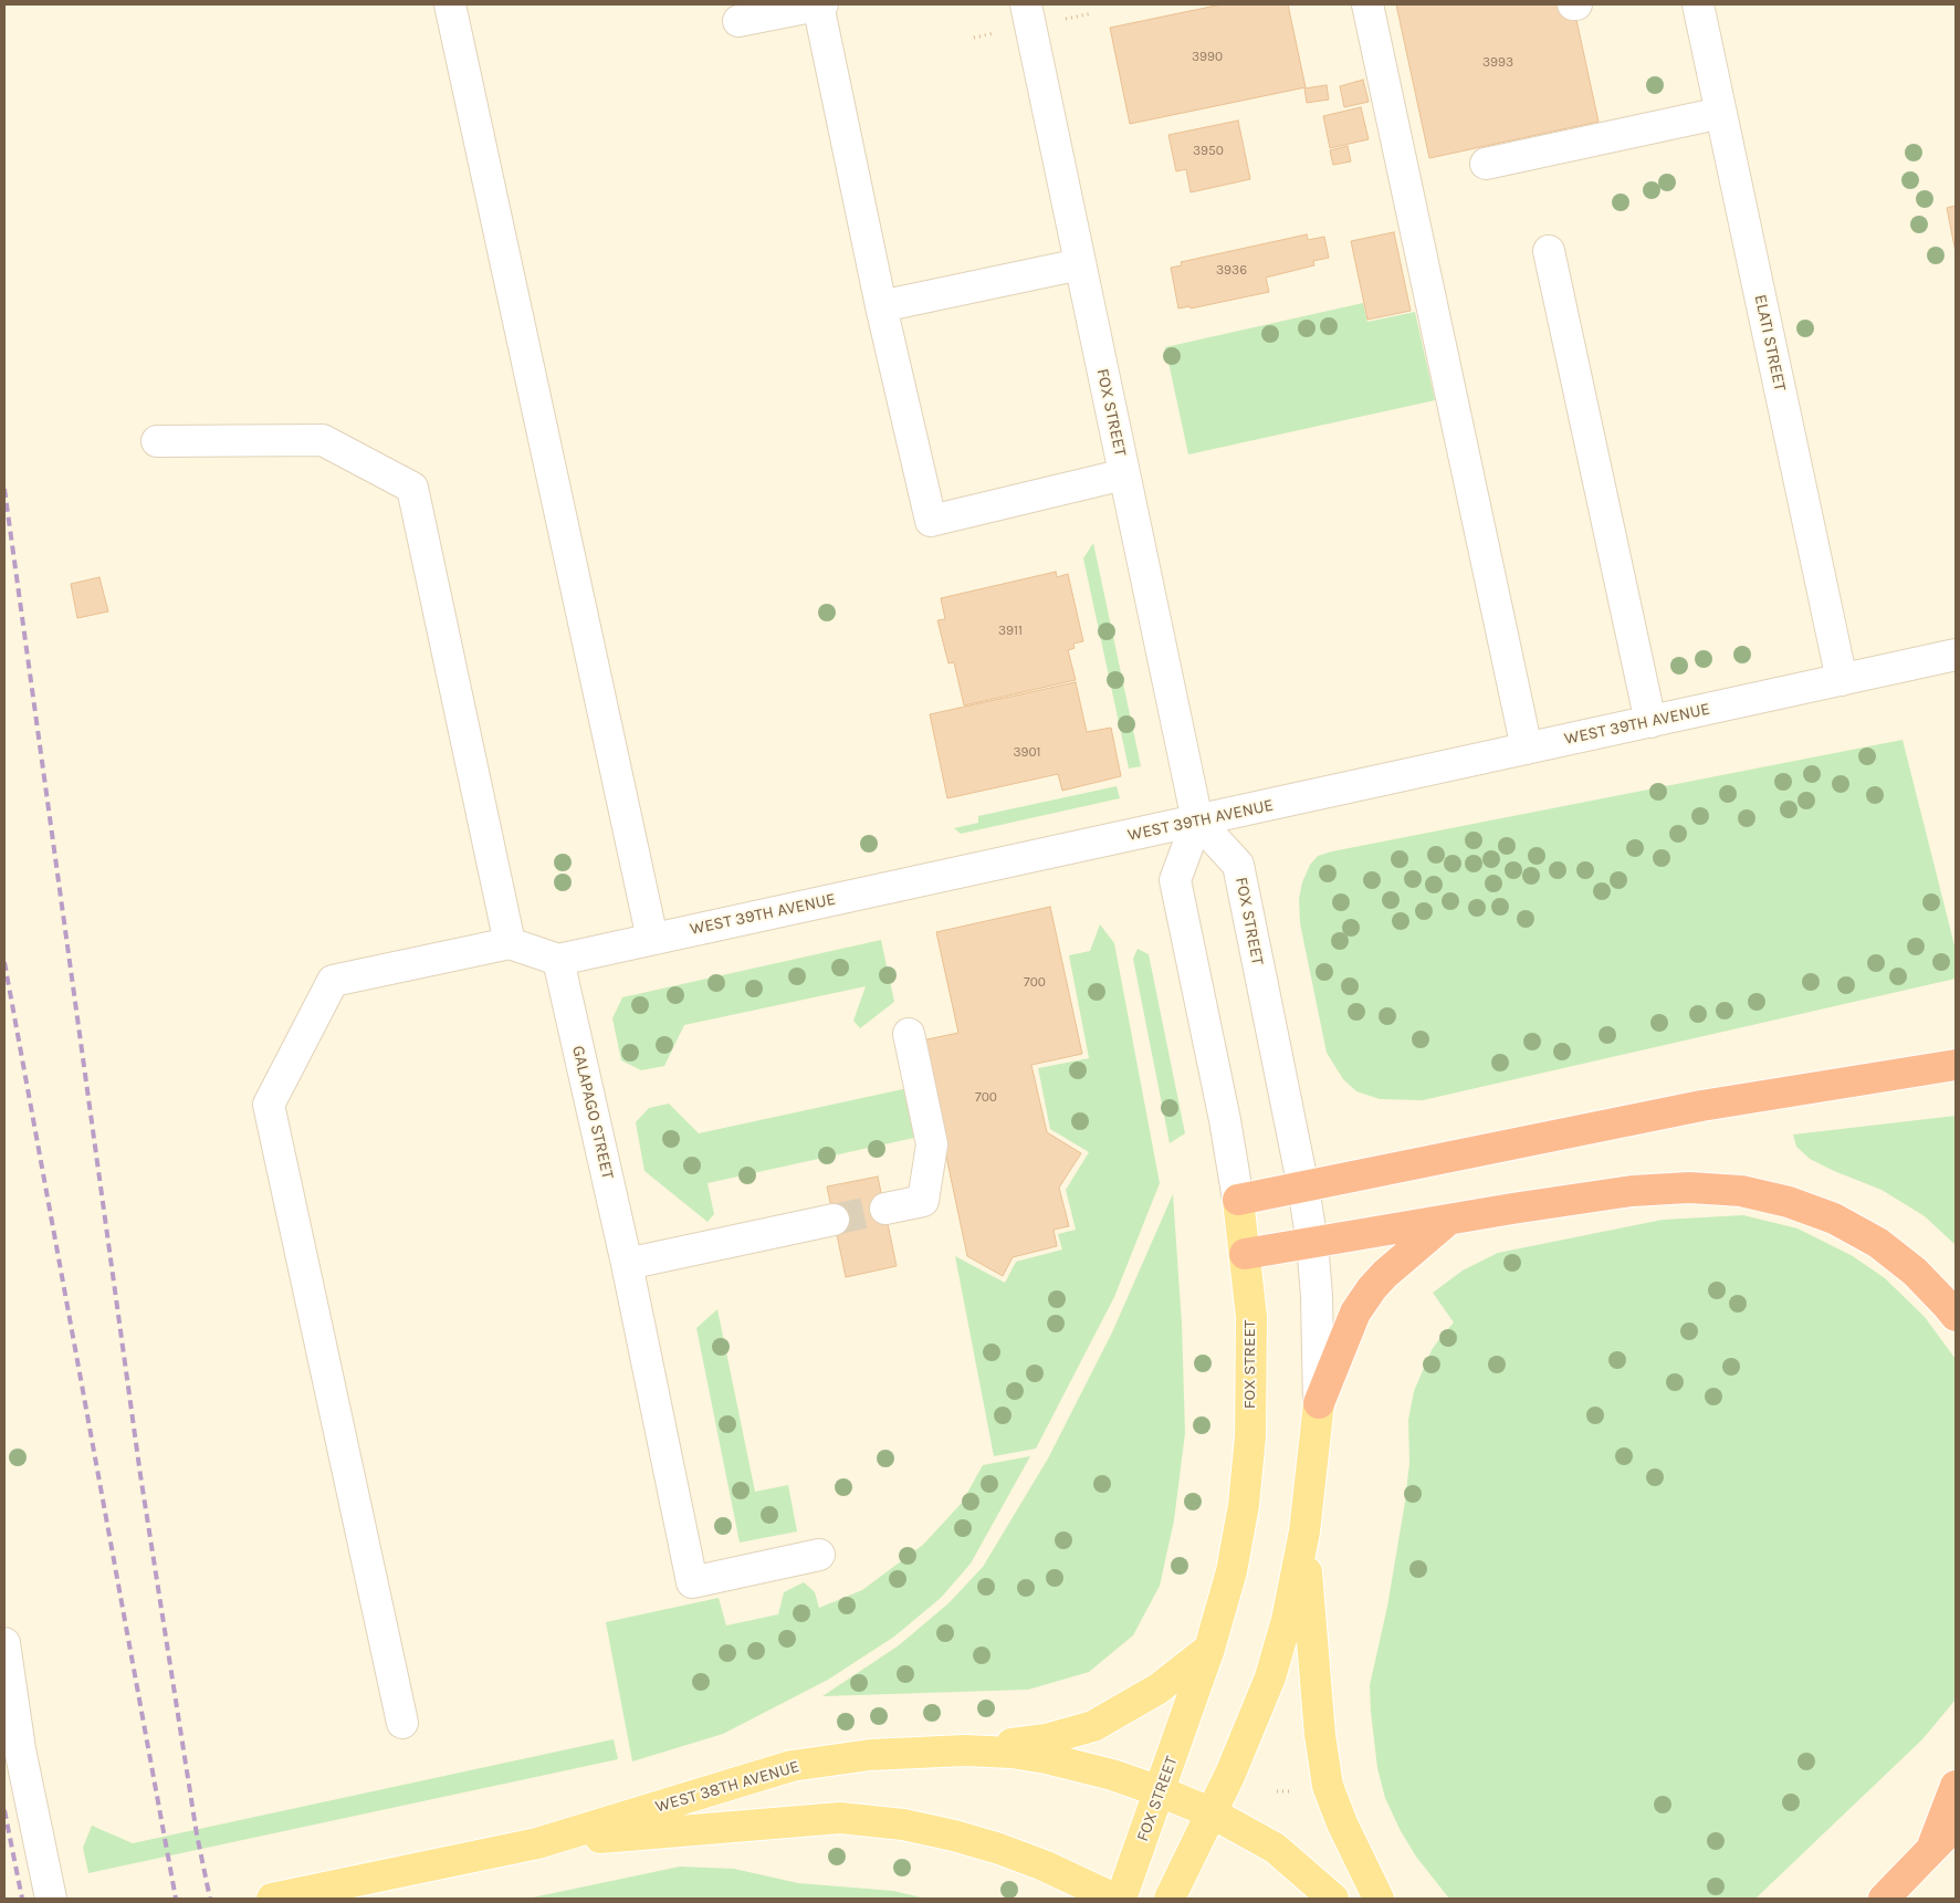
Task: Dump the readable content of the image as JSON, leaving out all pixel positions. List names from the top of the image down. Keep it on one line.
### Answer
{"streets":{"main road":["FOX STREET","WEST 38TH AVENUE"],"street":["ELATI STREET","WEST 39TH AVENUE","GALAPAGO STREET"]},"crossings":[["ELATI STREET","WEST 39TH AVENUE"],["FOX STREET","WEST 39TH AVENUE"],["FOX STREET","WEST 38TH AVENUE"],["WEST 39TH AVENUE","GALAPAGO STREET"]],"house_numbers":["3990","3993","3950","3936","3911","3901","700","700"]}
